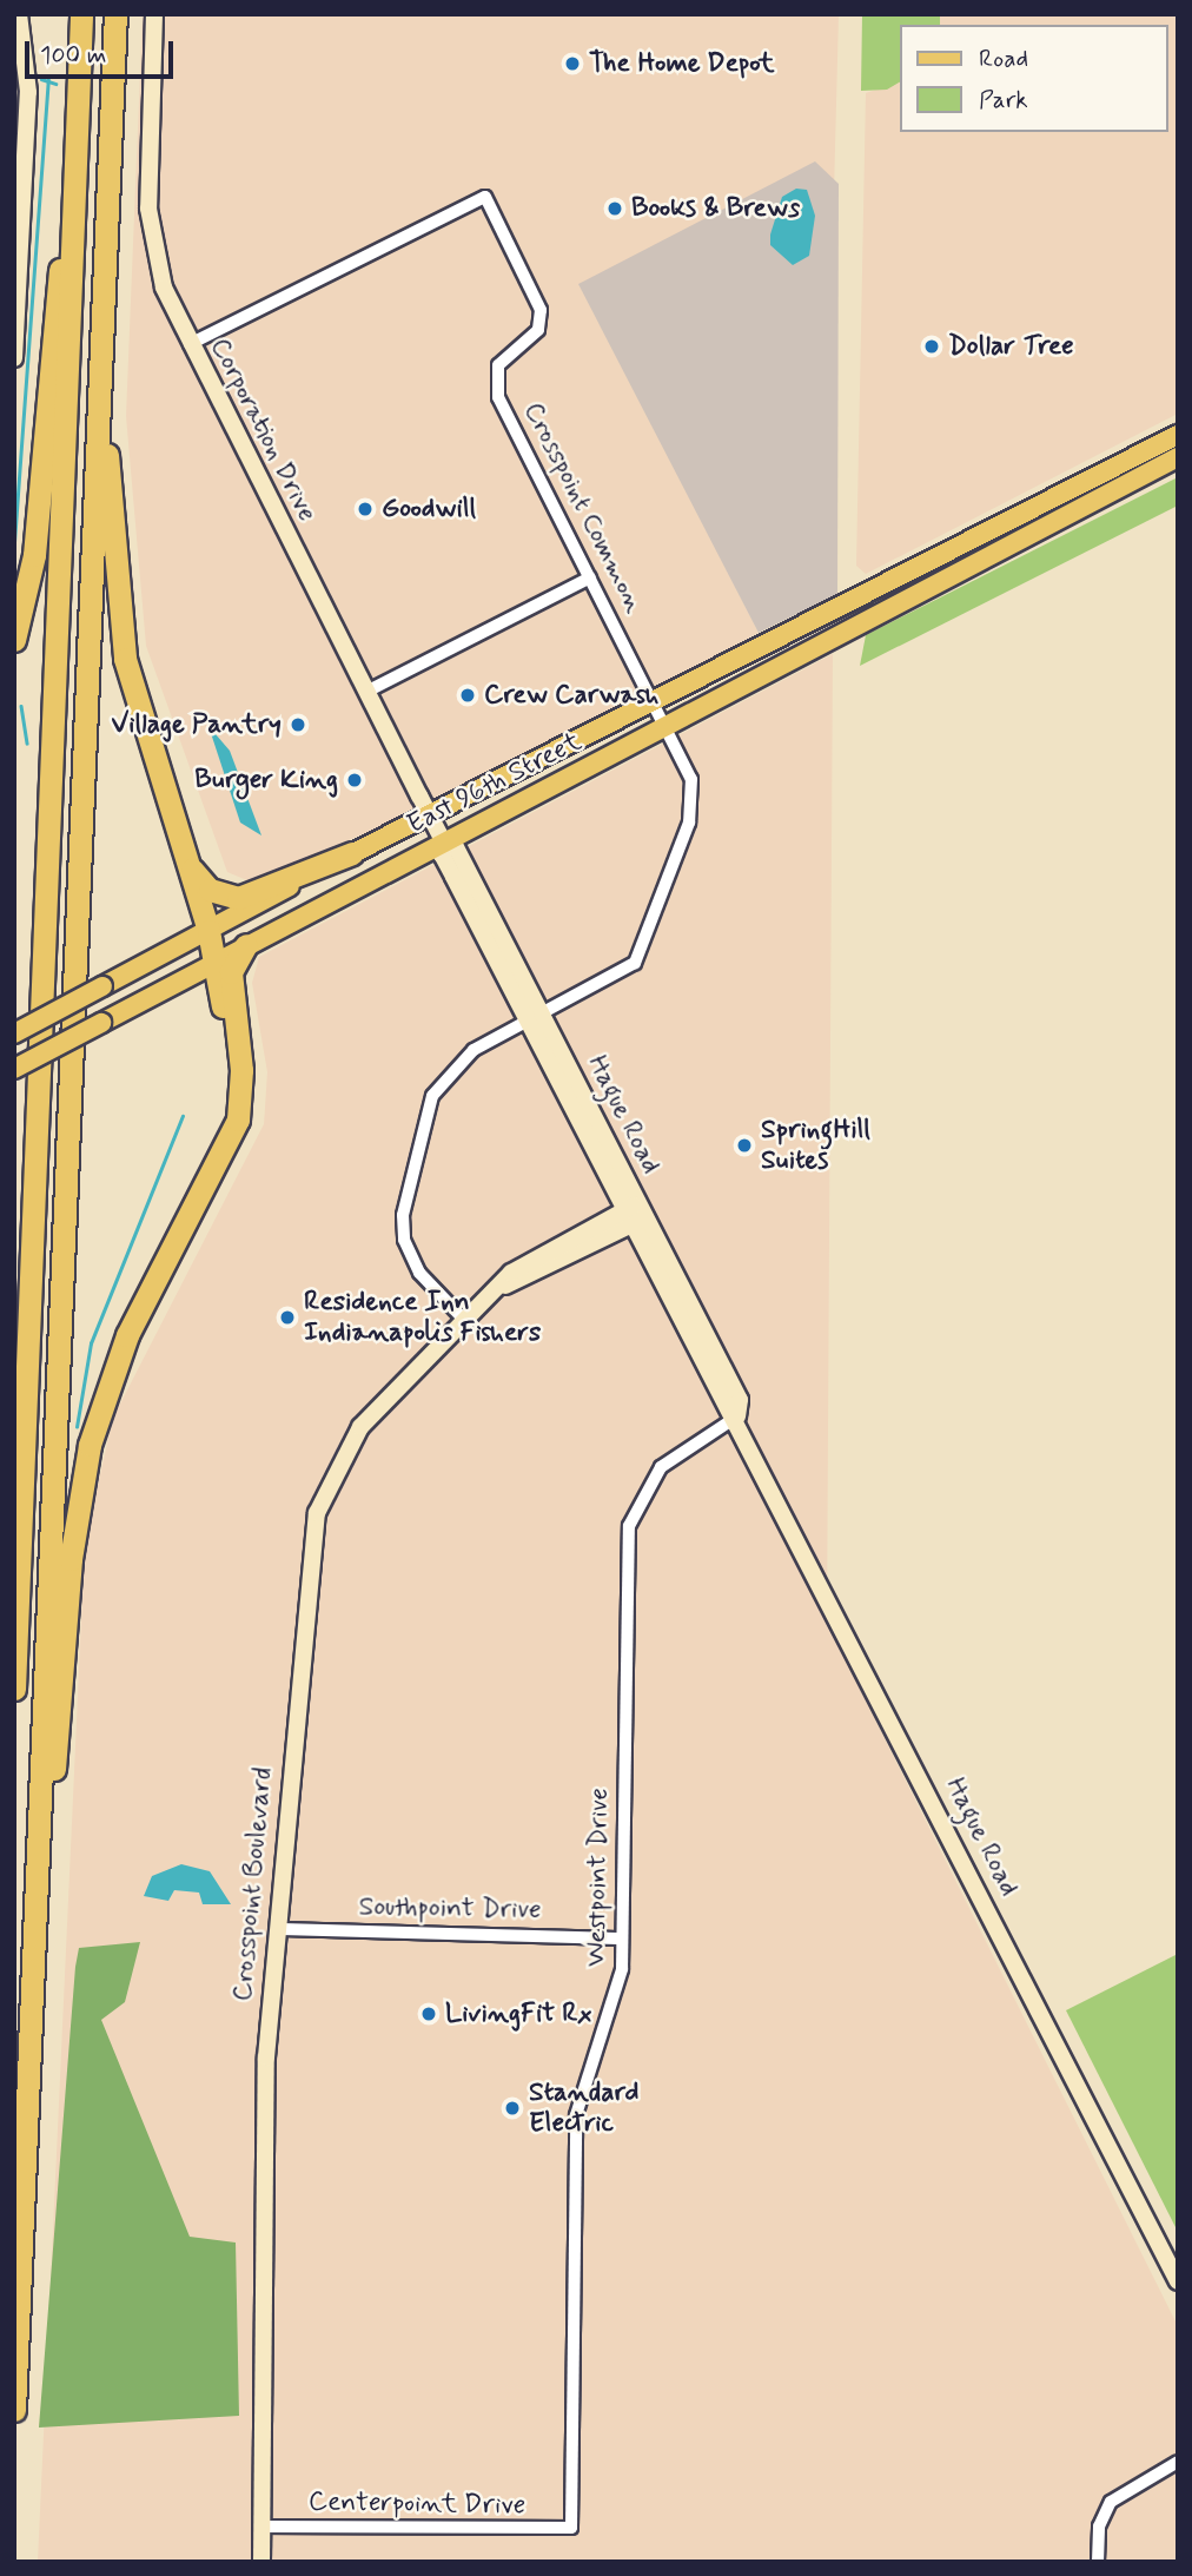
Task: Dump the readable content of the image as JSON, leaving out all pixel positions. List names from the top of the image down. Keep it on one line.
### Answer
{"streets":{"main road":["East 96th Street"],"street":["Corporation Drive","Crosspoint Common","Hague Road","Westpoint Drive","Crosspoint Boulevard","Southpoint Drive","Centerpoint Drive"]},"crossings":[["Corporation Drive","Crosspoint Common"],["Corporation Drive","East 96th Street"],["Corporation Drive","Hague Road"],["Crosspoint Common","East 96th Street"],["Crosspoint Common","Hague Road"],["Crosspoint Common","Crosspoint Boulevard"],["East 96th Street","Hague Road"],["Hague Road","Westpoint Drive"],["Hague Road","Crosspoint Boulevard"],["Westpoint Drive","Southpoint Drive"],["Westpoint Drive","Centerpoint Drive"],["Crosspoint Boulevard","Southpoint Drive"],["Crosspoint Boulevard","Centerpoint Drive"]],"places":["The Home Depot","Books & Brews","Dollar Tree","Goodwill","Crew Carwash","Village Pantry","Burger King","SpringHill Suites","Residence Inn Indianapolis Fishers","LivingFit Rx","Standard Electric"],"legend":["Road","Park"],"scale_bar":"100 m"}
